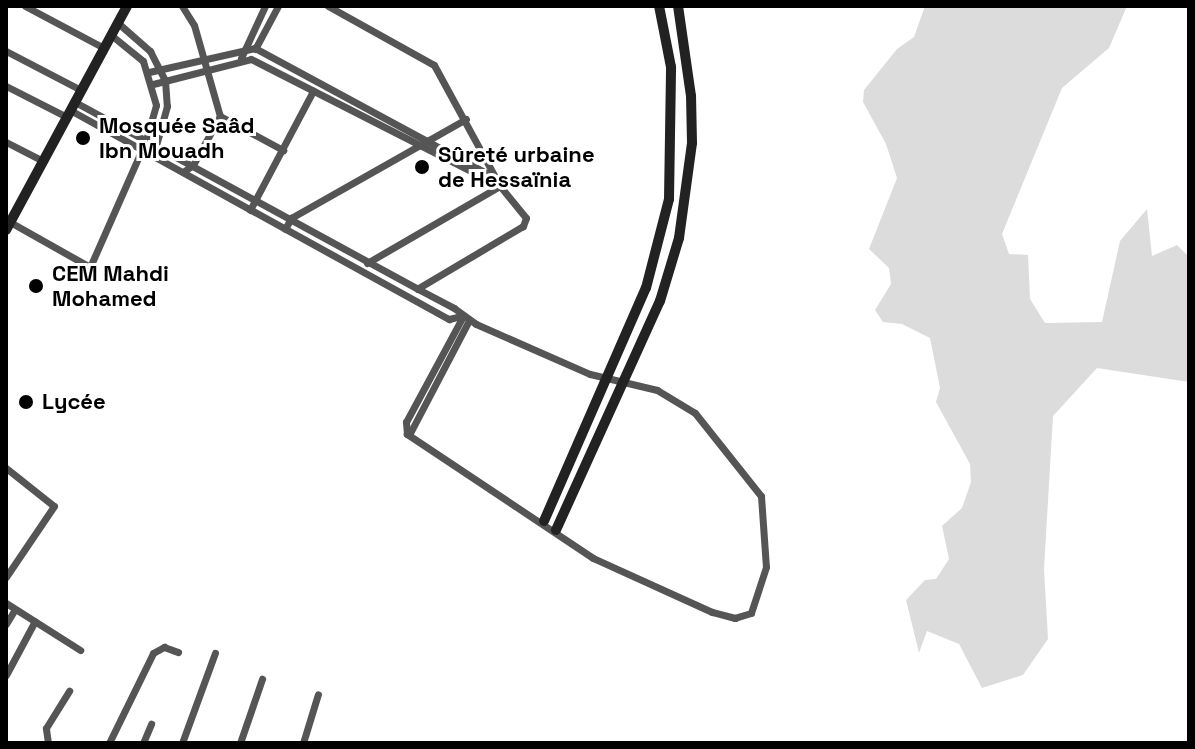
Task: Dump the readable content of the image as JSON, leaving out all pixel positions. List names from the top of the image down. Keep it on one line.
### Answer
{"places":["Mosquée Saâd Ibn Mouadh","Sûreté urbaine de Hessaïnia","CEM Mahdi Mohamed","Lycée"]}
